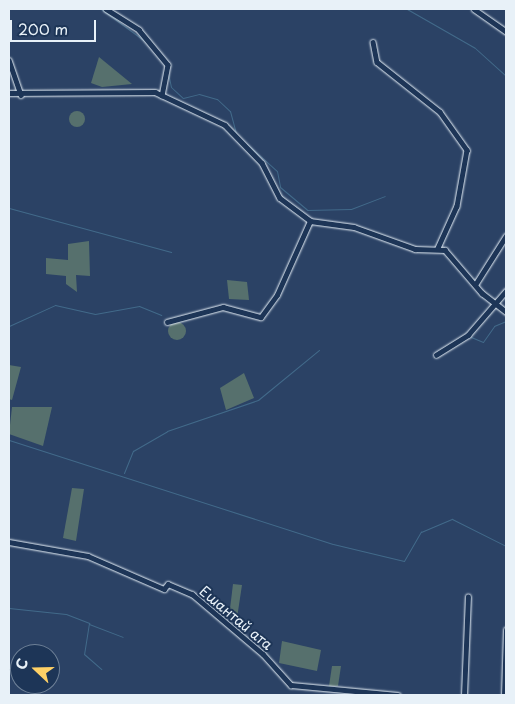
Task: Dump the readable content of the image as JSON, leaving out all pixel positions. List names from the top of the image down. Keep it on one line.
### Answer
{"streets":{"street":["Ешантай ата"]},"scale_bar":"200 m","north":"left"}
